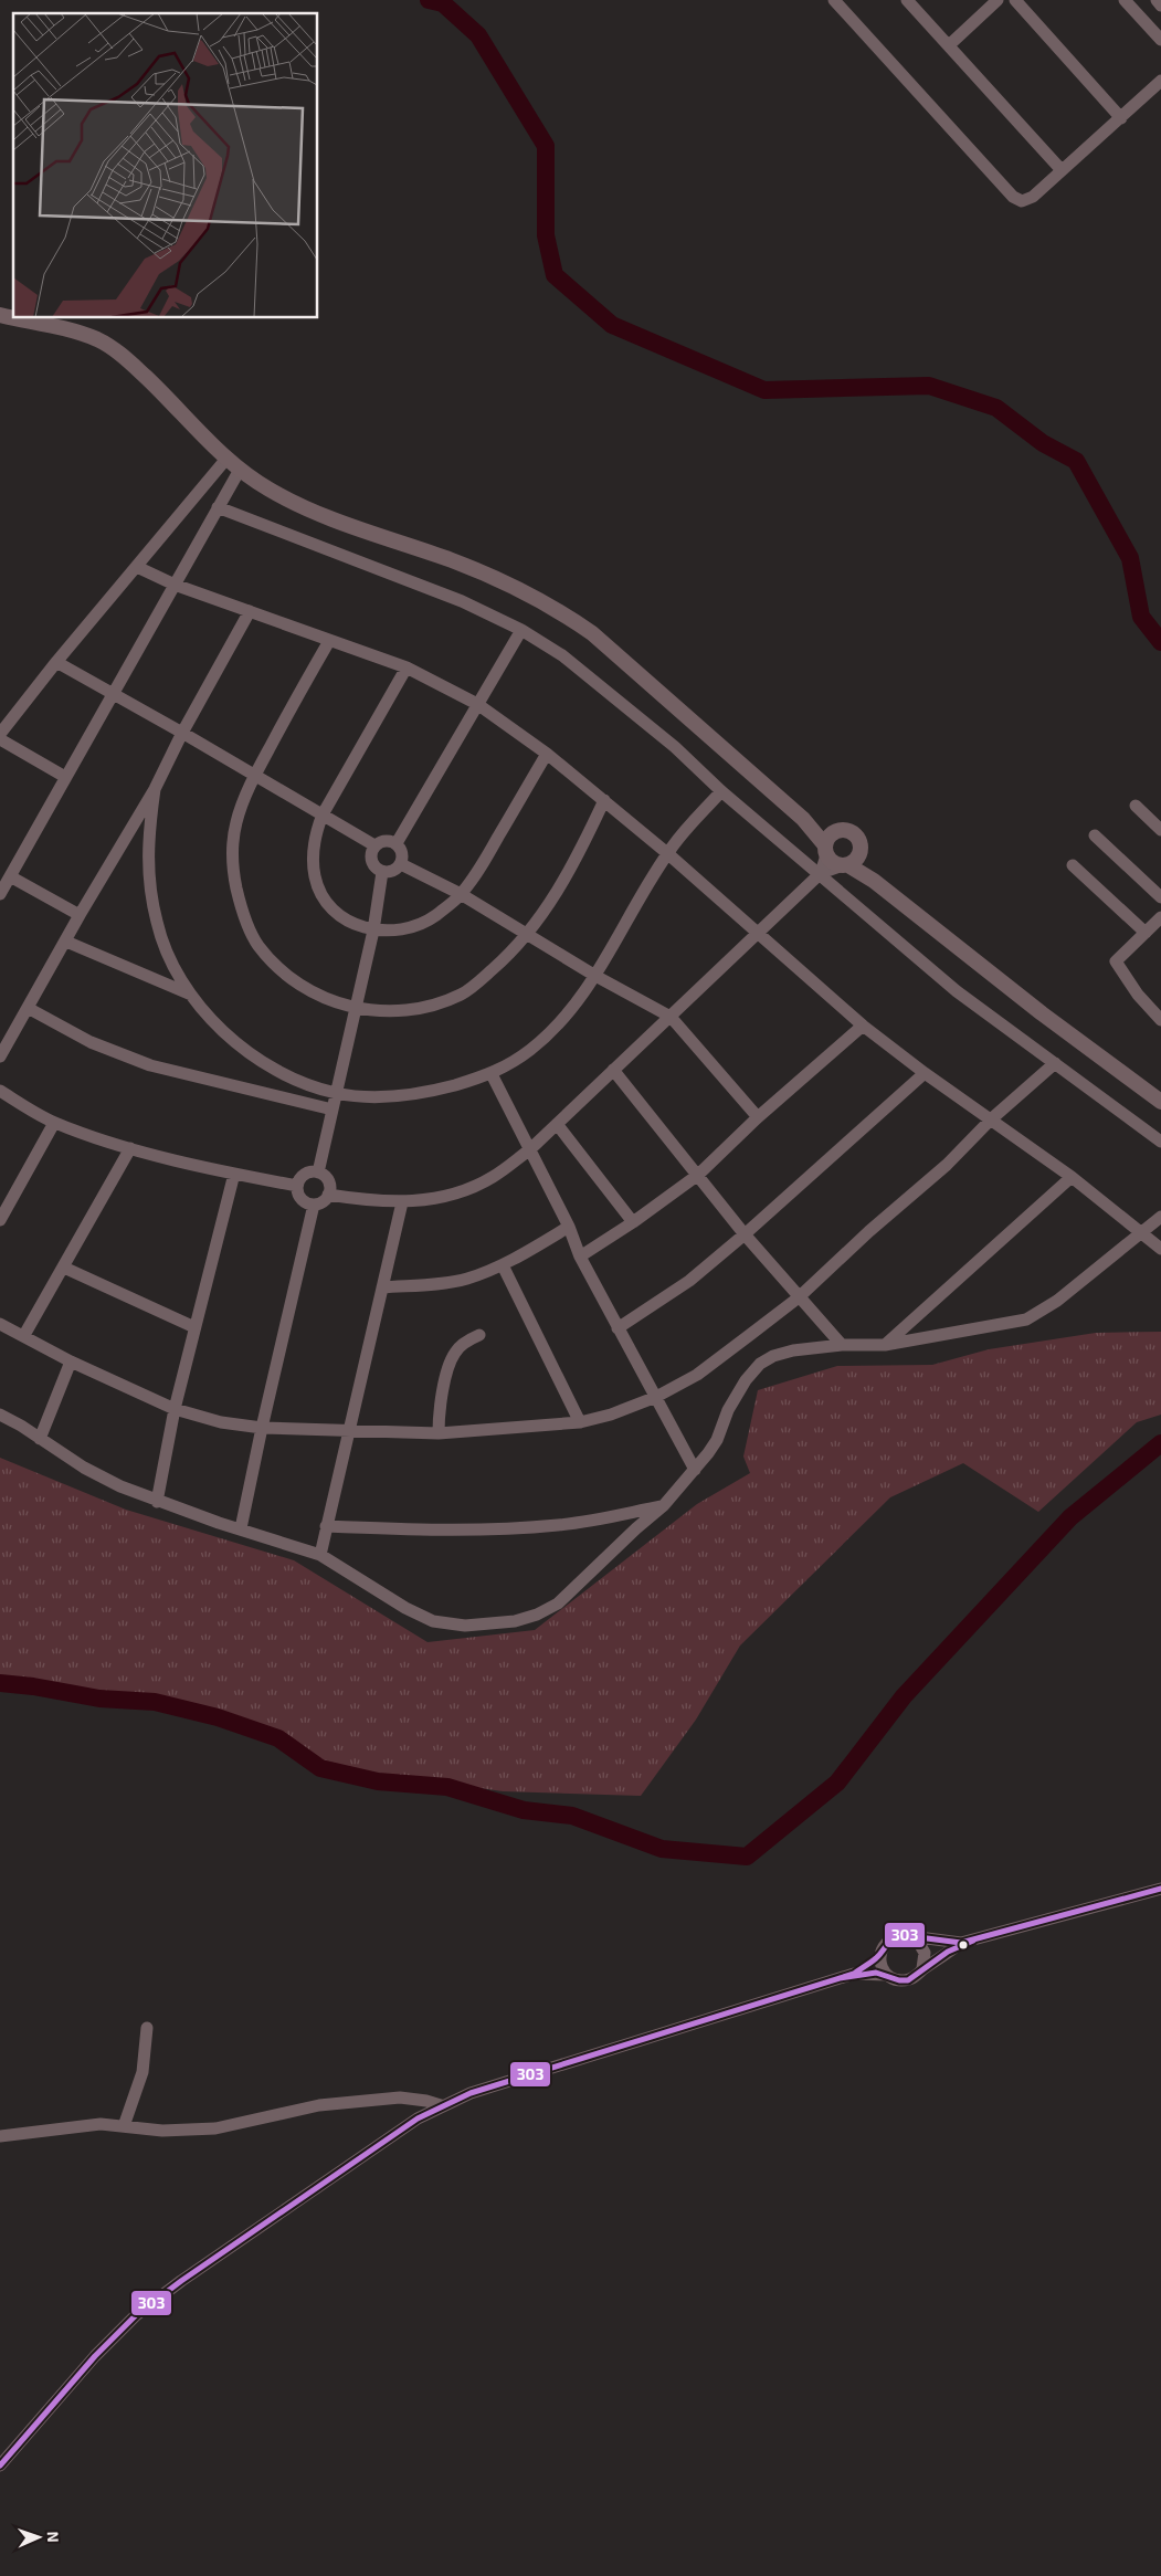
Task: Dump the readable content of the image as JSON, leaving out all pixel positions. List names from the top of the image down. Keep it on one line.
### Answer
{"lines":["transit line 303"],"north":"right"}
